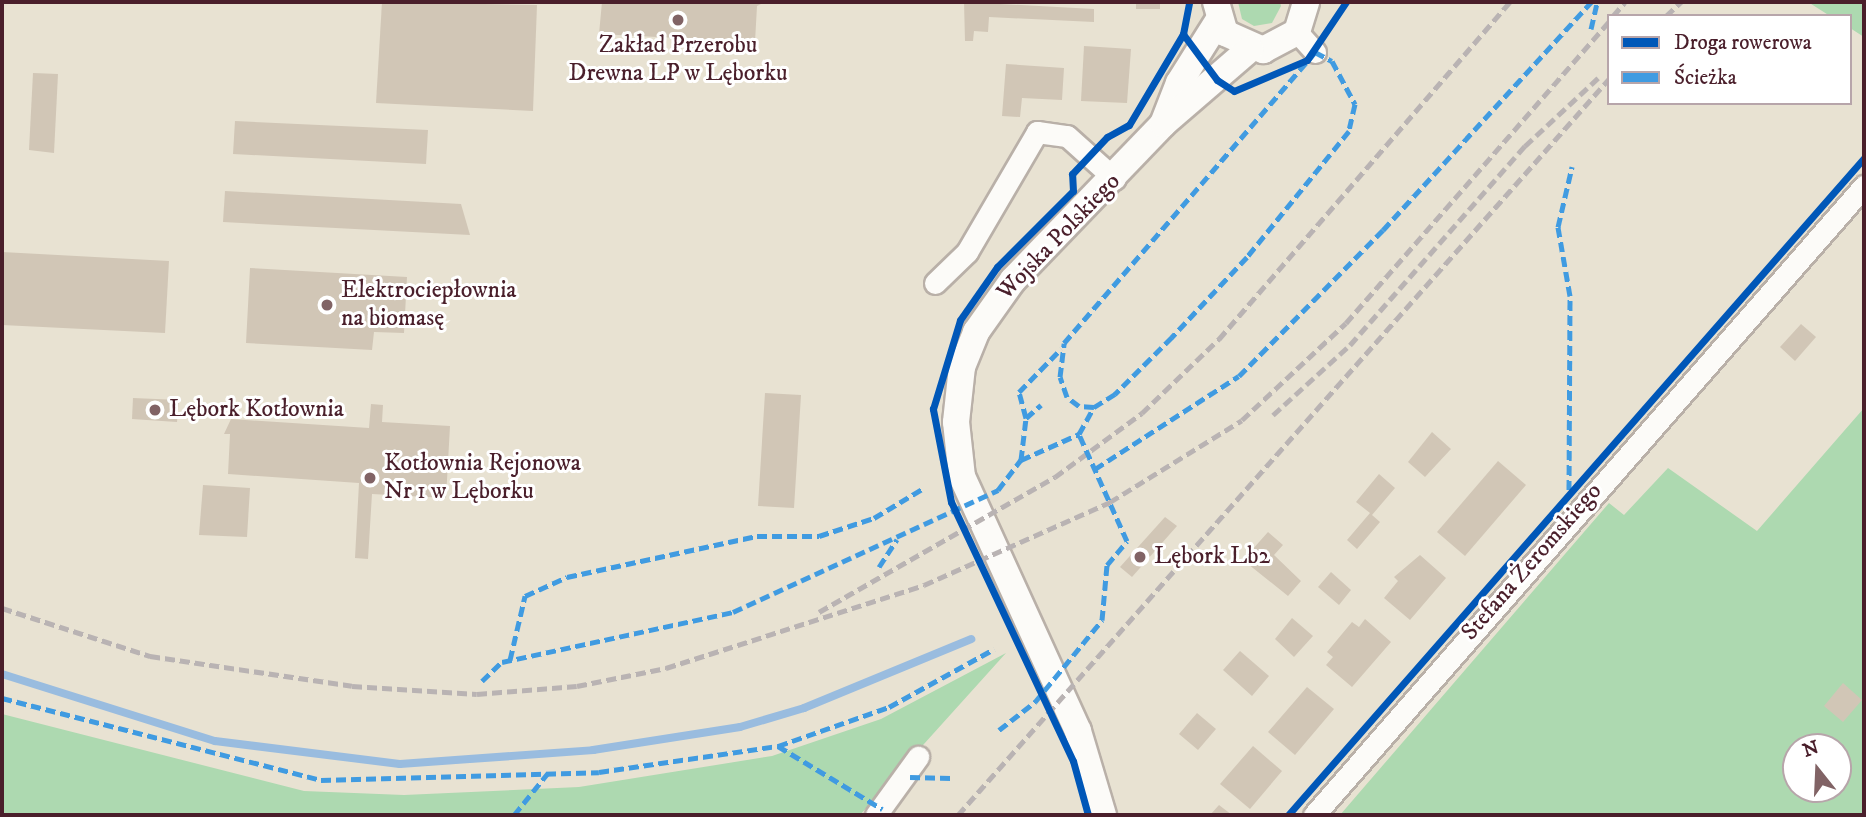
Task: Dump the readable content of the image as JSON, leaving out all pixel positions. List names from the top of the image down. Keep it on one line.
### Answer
{"streets":{"street":["Wojska Polskiego","Stefana Żeromskiego"]},"places":["Zakład Przerobu Drewna LP w Lęborku","Elektrociepłownia na biomasę","Lębork Kotłownia","Kotłownia Rejonowa Nr 1 w Lęborku","Lębork Lb2"],"legend":["Droga rowerowa","Ścieżka"],"north":"top"}
